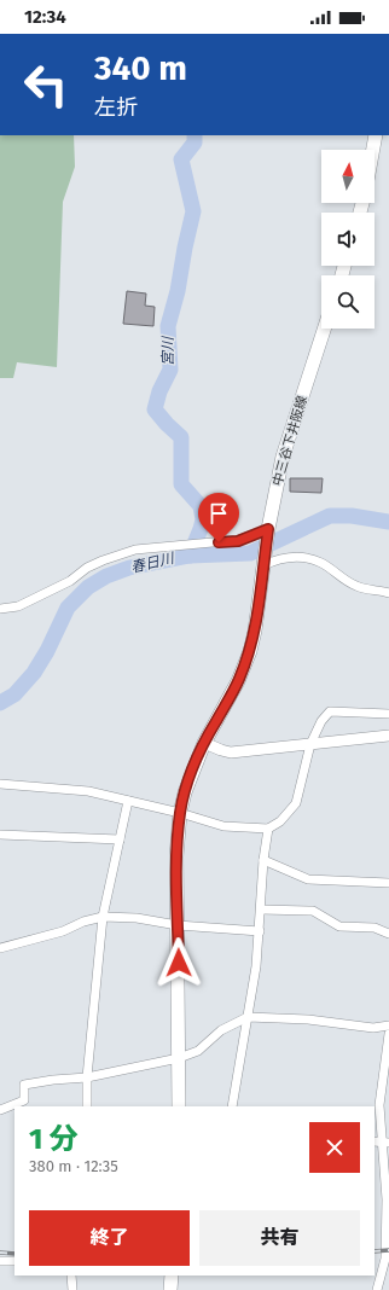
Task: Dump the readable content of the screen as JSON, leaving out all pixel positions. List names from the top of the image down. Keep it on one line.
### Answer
{"streets":{"main road":["中三谷下井阪線"]},"water":["宮川","春日川"],"north":"top","page":{"status":"12:34","turn":["340 m","左折"],"heading":["1 分","380 m · 12:35"],"buttons":["終了","共有"]}}
